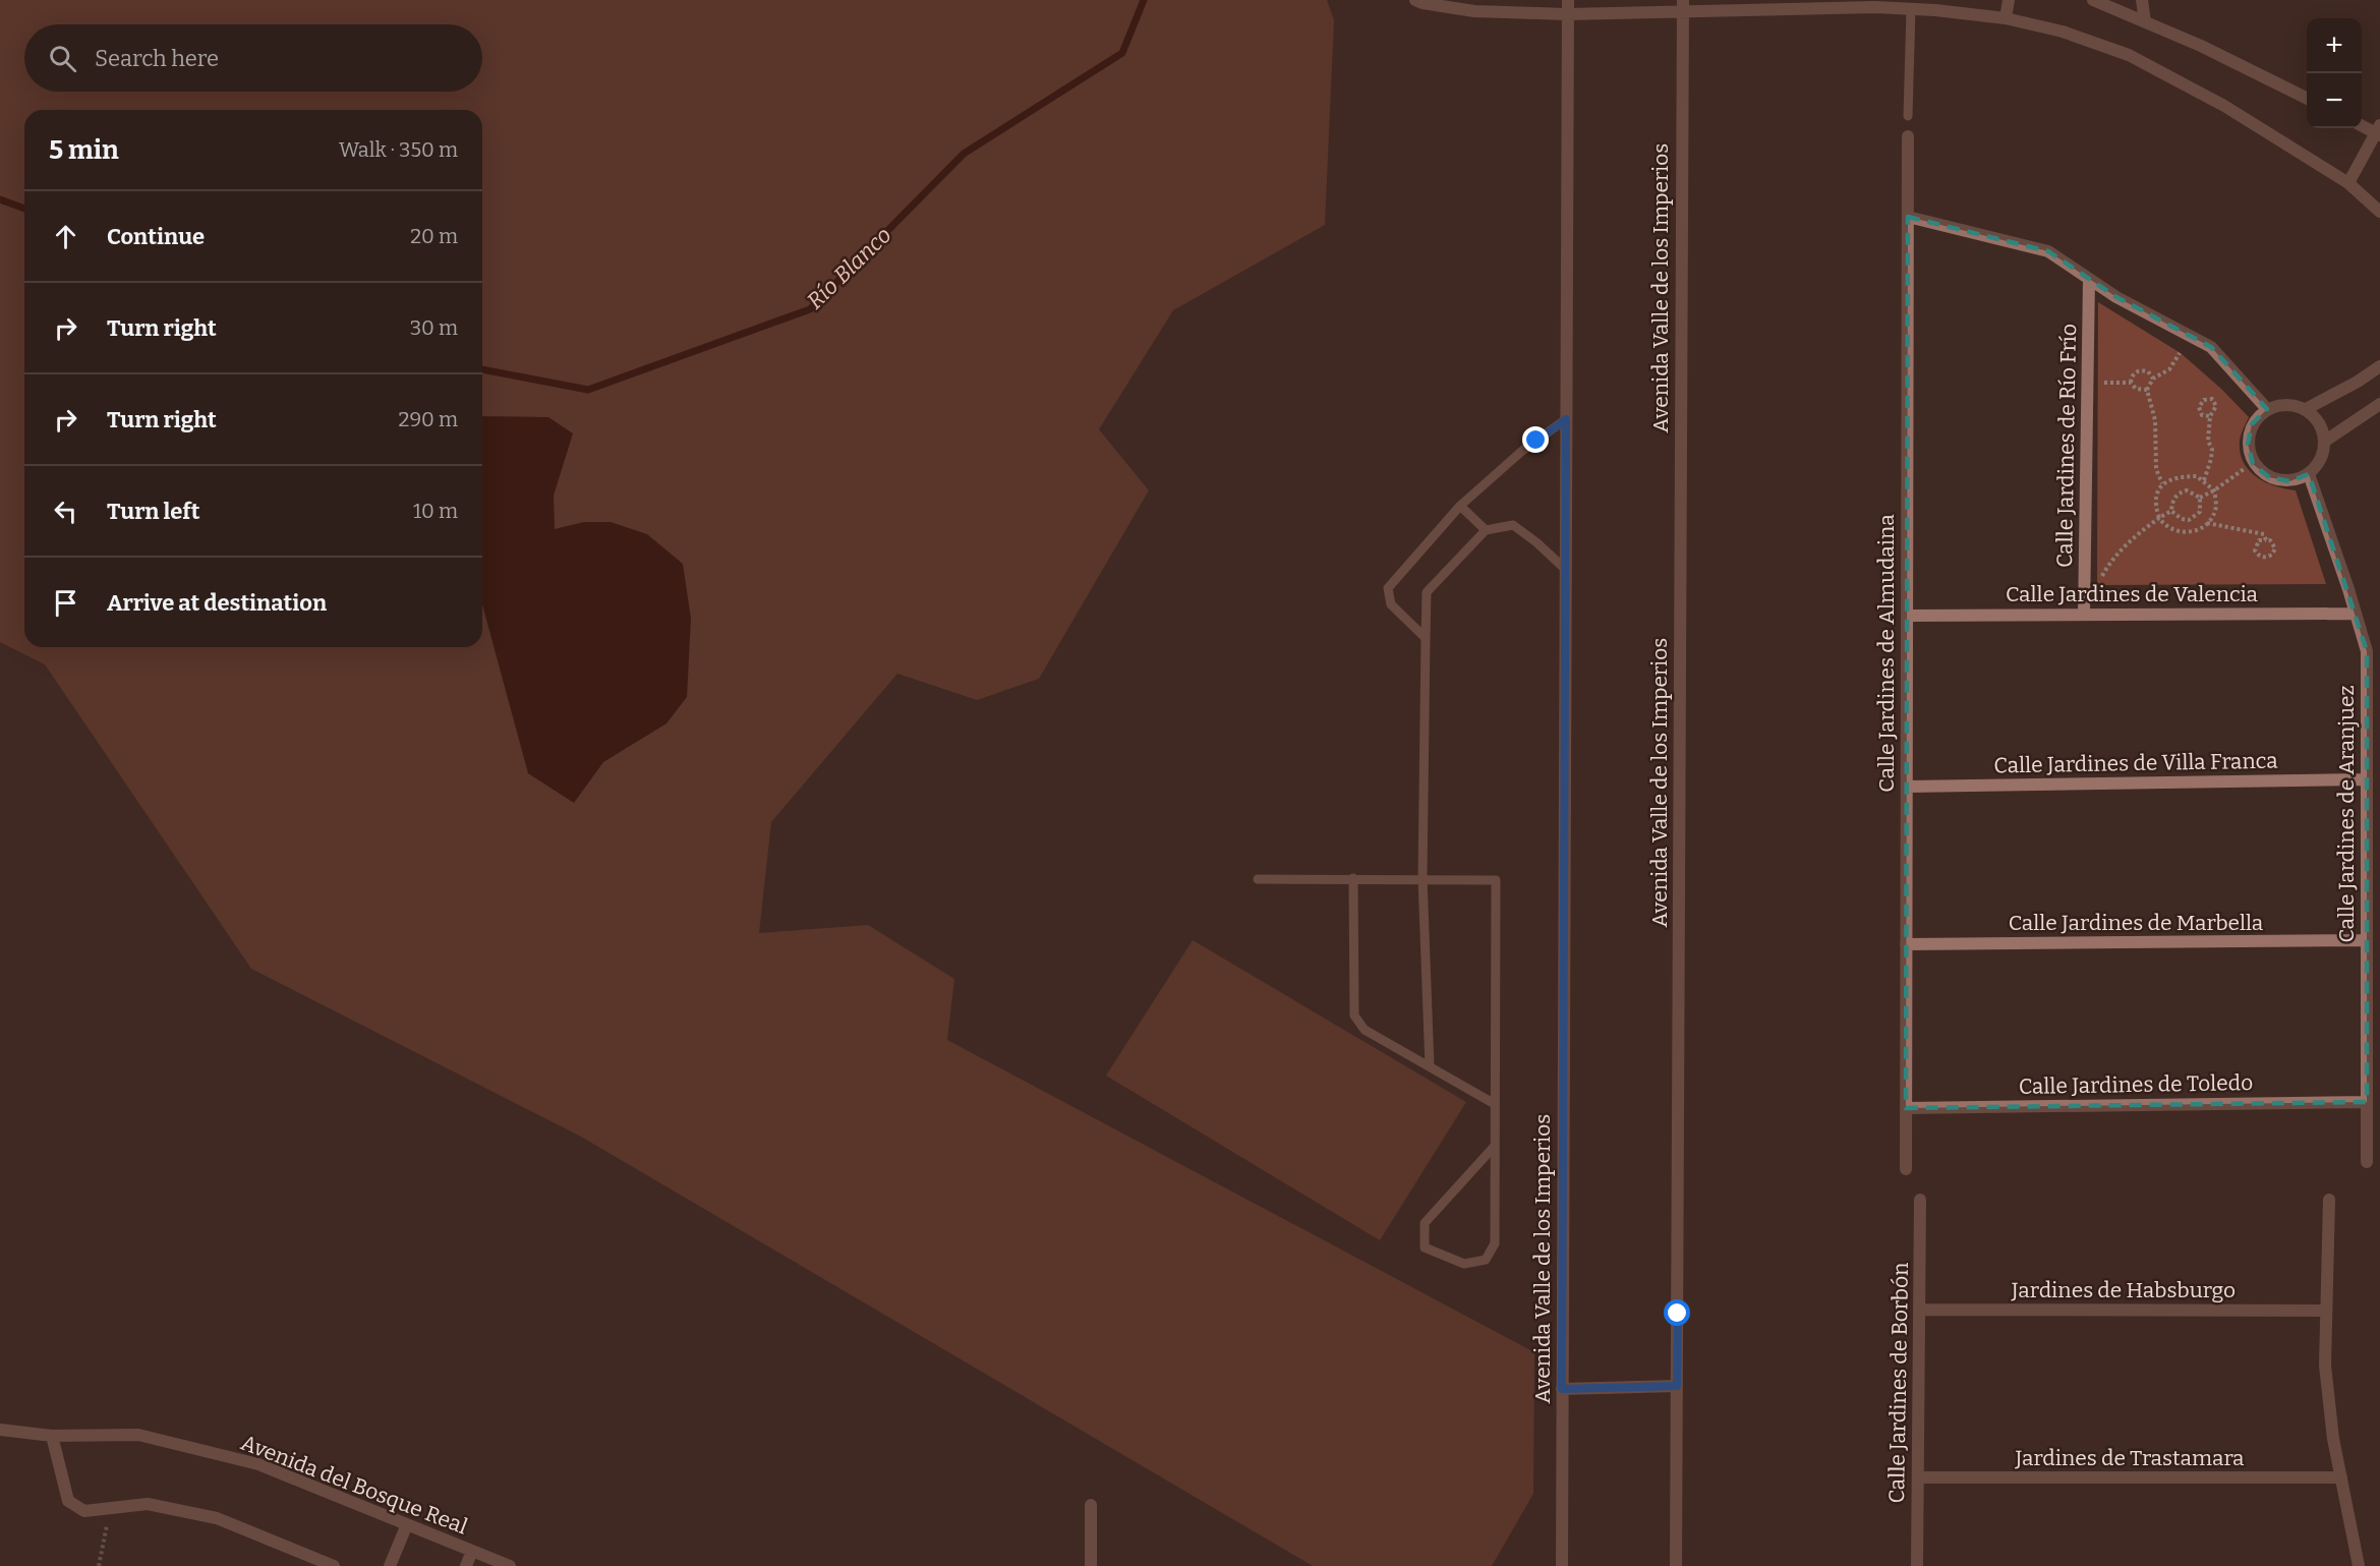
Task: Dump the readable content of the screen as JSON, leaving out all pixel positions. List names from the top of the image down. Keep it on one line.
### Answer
{"streets":{"street":["Avenida Valle de los Imperios","Calle Jardines de Río Frío","Calle Jardines de Valencia","Calle Jardines de Almudaina","Calle Jardines de Villa Franca","Calle Jardines de Aranjuez","Calle Jardines de Marbella","Calle Jardines de Toledo","Jardines de Habsburgo","Calle Jardines de Borbón","Jardines de Trastamara","Avenida del Bosque Real"]},"crossings":[["Calle Jardines de Río Frío","Calle Jardines de Valencia"],["Calle Jardines de Valencia","Calle Jardines de Almudaina"],["Calle Jardines de Valencia","Calle Jardines de Aranjuez"],["Calle Jardines de Almudaina","Calle Jardines de Villa Franca"],["Calle Jardines de Almudaina","Calle Jardines de Marbella"],["Calle Jardines de Almudaina","Calle Jardines de Toledo"],["Calle Jardines de Villa Franca","Calle Jardines de Aranjuez"],["Calle Jardines de Aranjuez","Calle Jardines de Marbella"],["Calle Jardines de Aranjuez","Calle Jardines de Toledo"],["Jardines de Habsburgo","Calle Jardines de Borbón"],["Calle Jardines de Borbón","Jardines de Trastamara"]],"water":["Río Blanco"],"page":{"map_buttons":["+","−"],"search":"Search here","heading":["5 min","Walk · 350 m"],"list":[["Continue","20 m"],["Turn right","30 m"],["Turn right","290 m"],["Turn left","10 m"],"Arrive at destination"]}}
